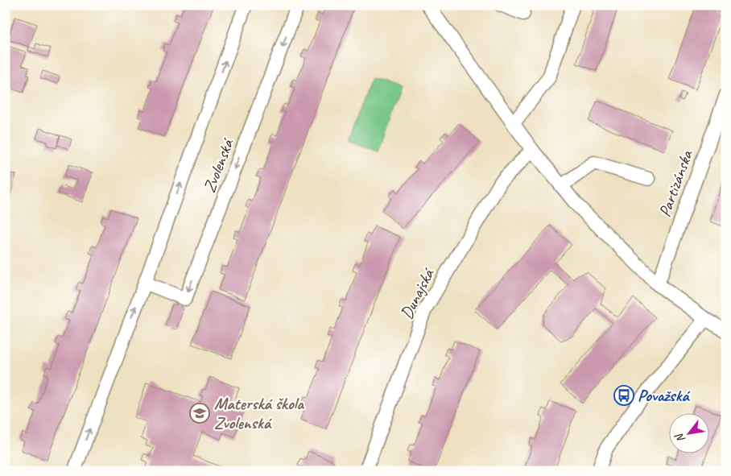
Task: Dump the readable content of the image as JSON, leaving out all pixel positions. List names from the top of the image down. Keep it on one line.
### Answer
{"streets":{"street":["Zvolenská","Partizánska","Dunajská"]},"places":{"bus stop":["Považská"],"school or university":["Materská škola Zvolenská"]},"north":"bottom left"}
